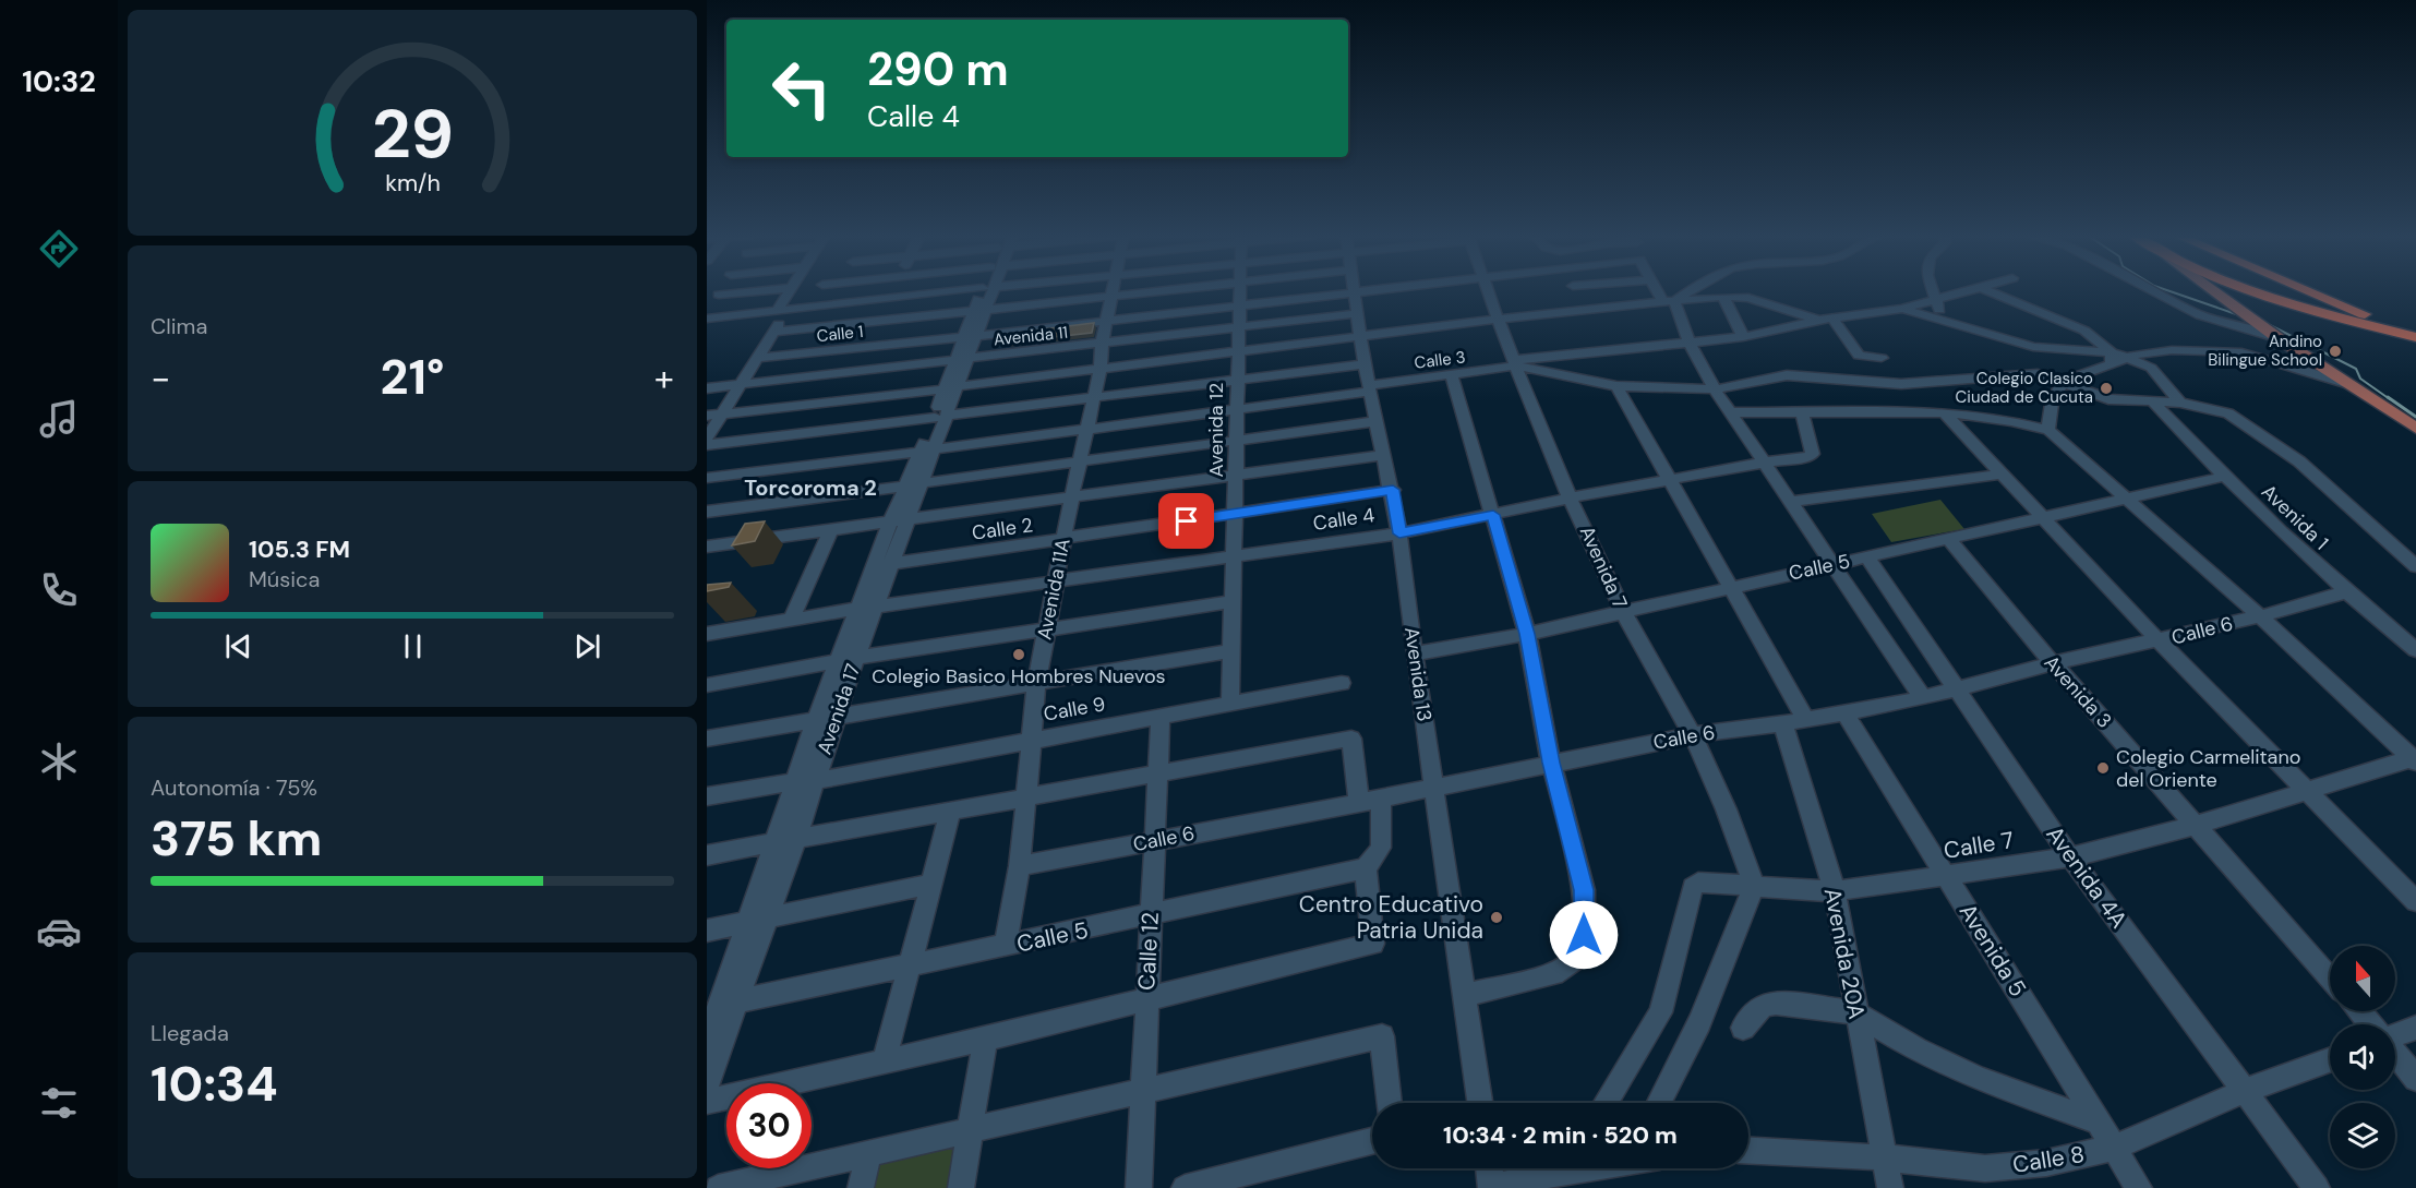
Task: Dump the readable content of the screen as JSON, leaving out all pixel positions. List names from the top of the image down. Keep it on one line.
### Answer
{"streets":{"street":["Calle 1","Avenida 11","Calle 3","Avenida 12","Avenida 1","Calle 4","Calle 2","Avenida 7","Calle 5","Avenida 11A","Calle 6","Avenida 13","Avenida 3","Avenida 17","Calle 9","Calle 7","Avenida 4A","Avenida 5","Calle 12","Avenida 20A","Calle 8"]},"crossings":[["Calle 1","Avenida 11"],["Calle 1","Avenida 12"],["Calle 1","Avenida 11A"],["Calle 1","Avenida 13"],["Calle 1","Avenida 17"],["Avenida 11","Avenida 12"],["Avenida 11","Avenida 11A"],["Avenida 11","Avenida 13"],["Avenida 11","Avenida 17"],["Calle 3","Avenida 12"],["Calle 3","Avenida 7"],["Calle 3","Avenida 11A"],["Calle 3","Avenida 13"],["Calle 3","Avenida 17"],["Avenida 12","Calle 4"],["Avenida 12","Calle 2"],["Avenida 12","Calle 9"],["Avenida 1","Calle 5"],["Avenida 1","Calle 6"],["Calle 4","Avenida 7"],["Calle 4","Avenida 11A"],["Calle 4","Avenida 13"],["Calle 4","Avenida 17"],["Calle 2","Avenida 11A"],["Calle 2","Avenida 13"],["Calle 2","Avenida 17"],["Avenida 7","Calle 5"],["Avenida 7","Calle 6"],["Avenida 7","Calle 7"],["Calle 5","Avenida 11A"],["Calle 5","Avenida 13"],["Calle 5","Avenida 3"],["Calle 5","Avenida 17"],["Calle 5","Avenida 4A"],["Calle 5","Calle 12"],["Avenida 11A","Calle 6"],["Avenida 11A","Calle 9"],["Calle 6","Avenida 13"],["Calle 6","Avenida 3"],["Calle 6","Avenida 4A"],["Calle 6","Avenida 5"],["Calle 6","Calle 12"],["Calle 6","Avenida 20A"],["Avenida 3","Calle 7"],["Avenida 17","Calle 9"],["Calle 9","Calle 12"],["Calle 7","Avenida 4A"],["Calle 7","Avenida 5"],["Calle 7","Avenida 20A"],["Avenida 4A","Calle 8"],["Avenida 5","Calle 8"],["Avenida 20A","Calle 8"]],"districts":["Torcoroma 2"],"places":["Andino Bilingue School","Colegio Clasico Ciudad de Cucuta","Colegio Basico Hombres Nuevos","Colegio Carmelitano del Oriente","Centro Educativo Patria Unida"],"north":"top","page":{"tabs":"10:32","turn":["290 m","Calle 4"],"tile":["Clima",["Autonomía · 75%","375 km"],["Llegada","10:34"]],"heat":["−","21°","+"],"song":["105.3 FM","Música"],"limit":"30","trip":"10:34 · 2 min · 520 m","gauge":["29","km/h"]}}
